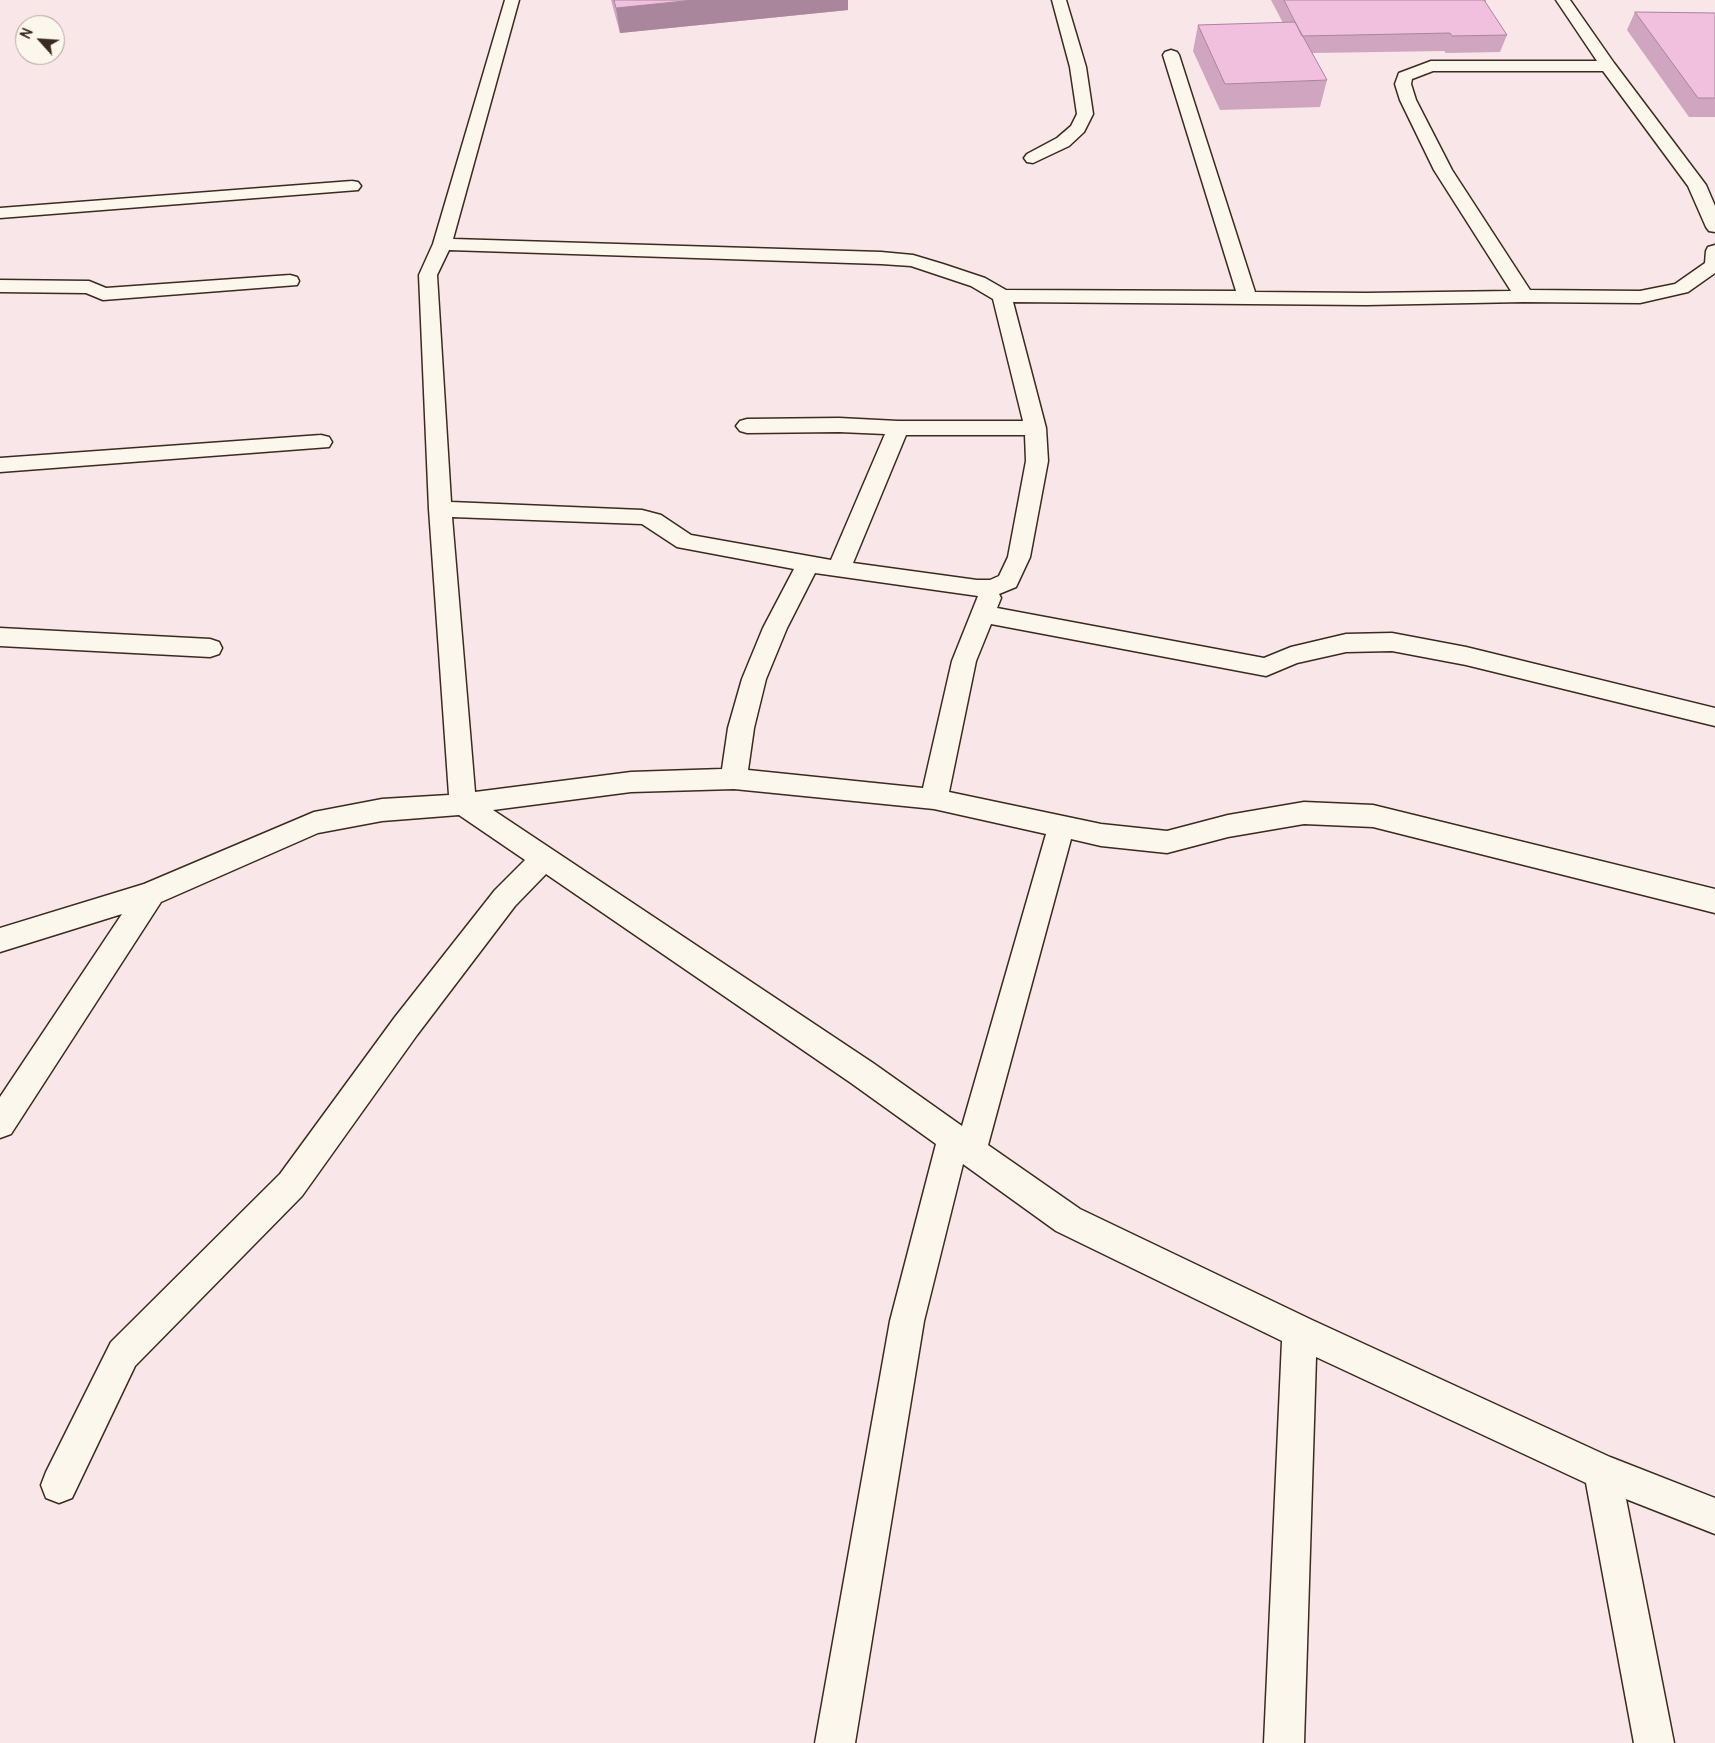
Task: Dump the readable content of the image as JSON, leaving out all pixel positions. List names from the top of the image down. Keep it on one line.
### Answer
{"north":"top left"}
